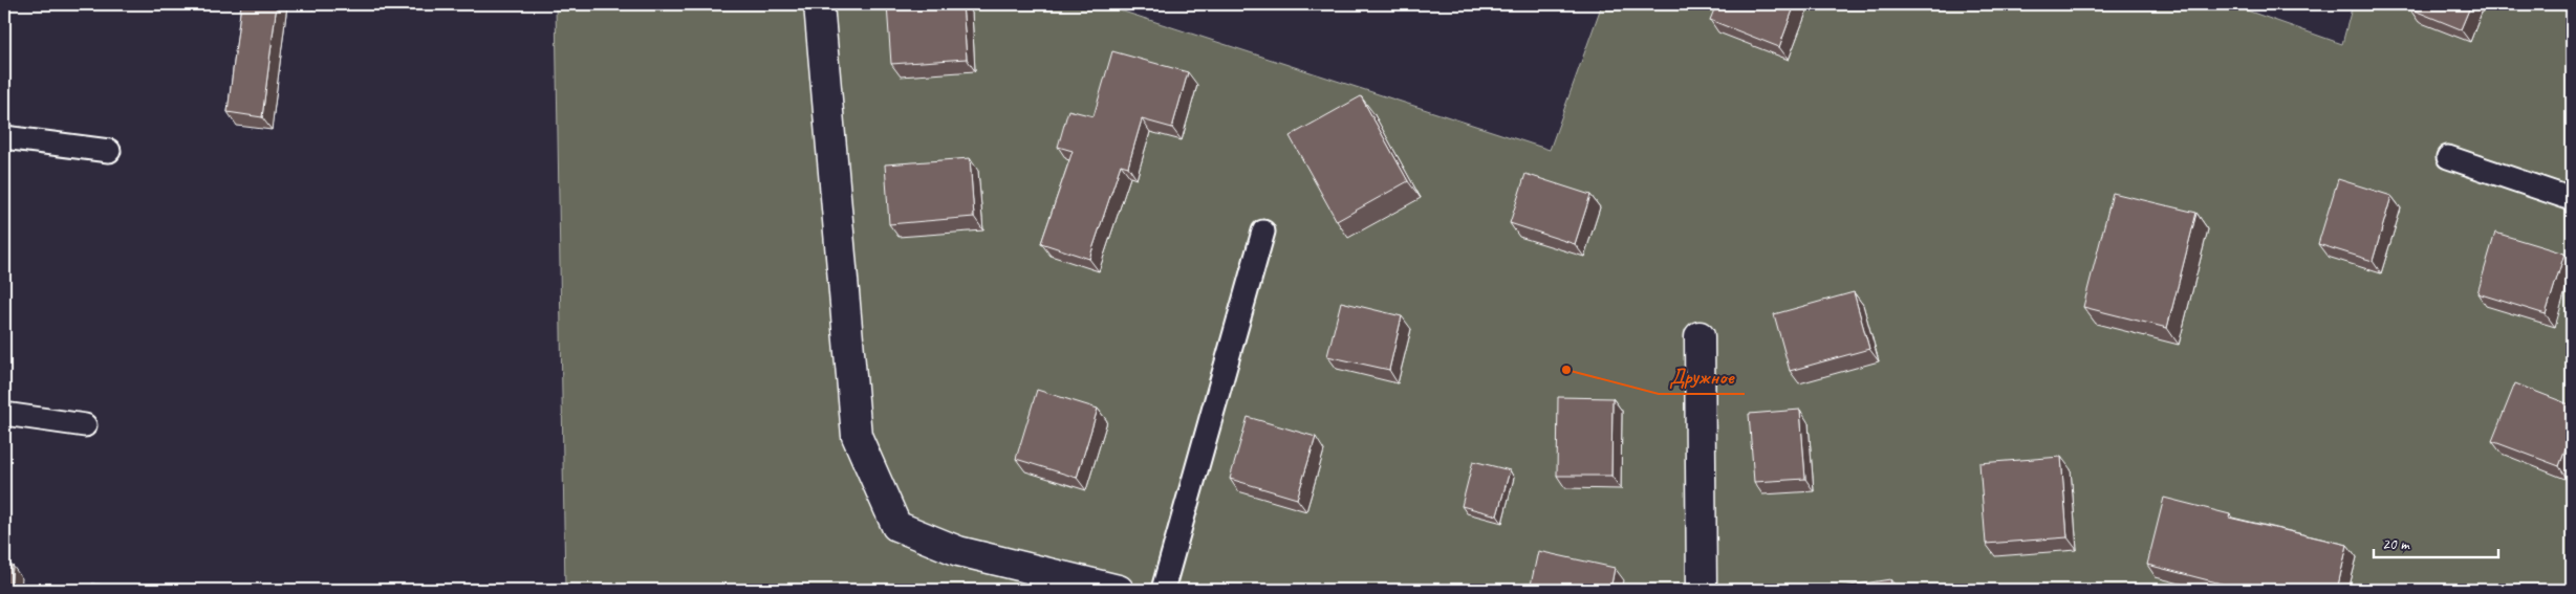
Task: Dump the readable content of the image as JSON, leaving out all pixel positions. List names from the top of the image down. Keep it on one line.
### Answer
{"places":["Дружное"],"scale_bar":"20 m"}
